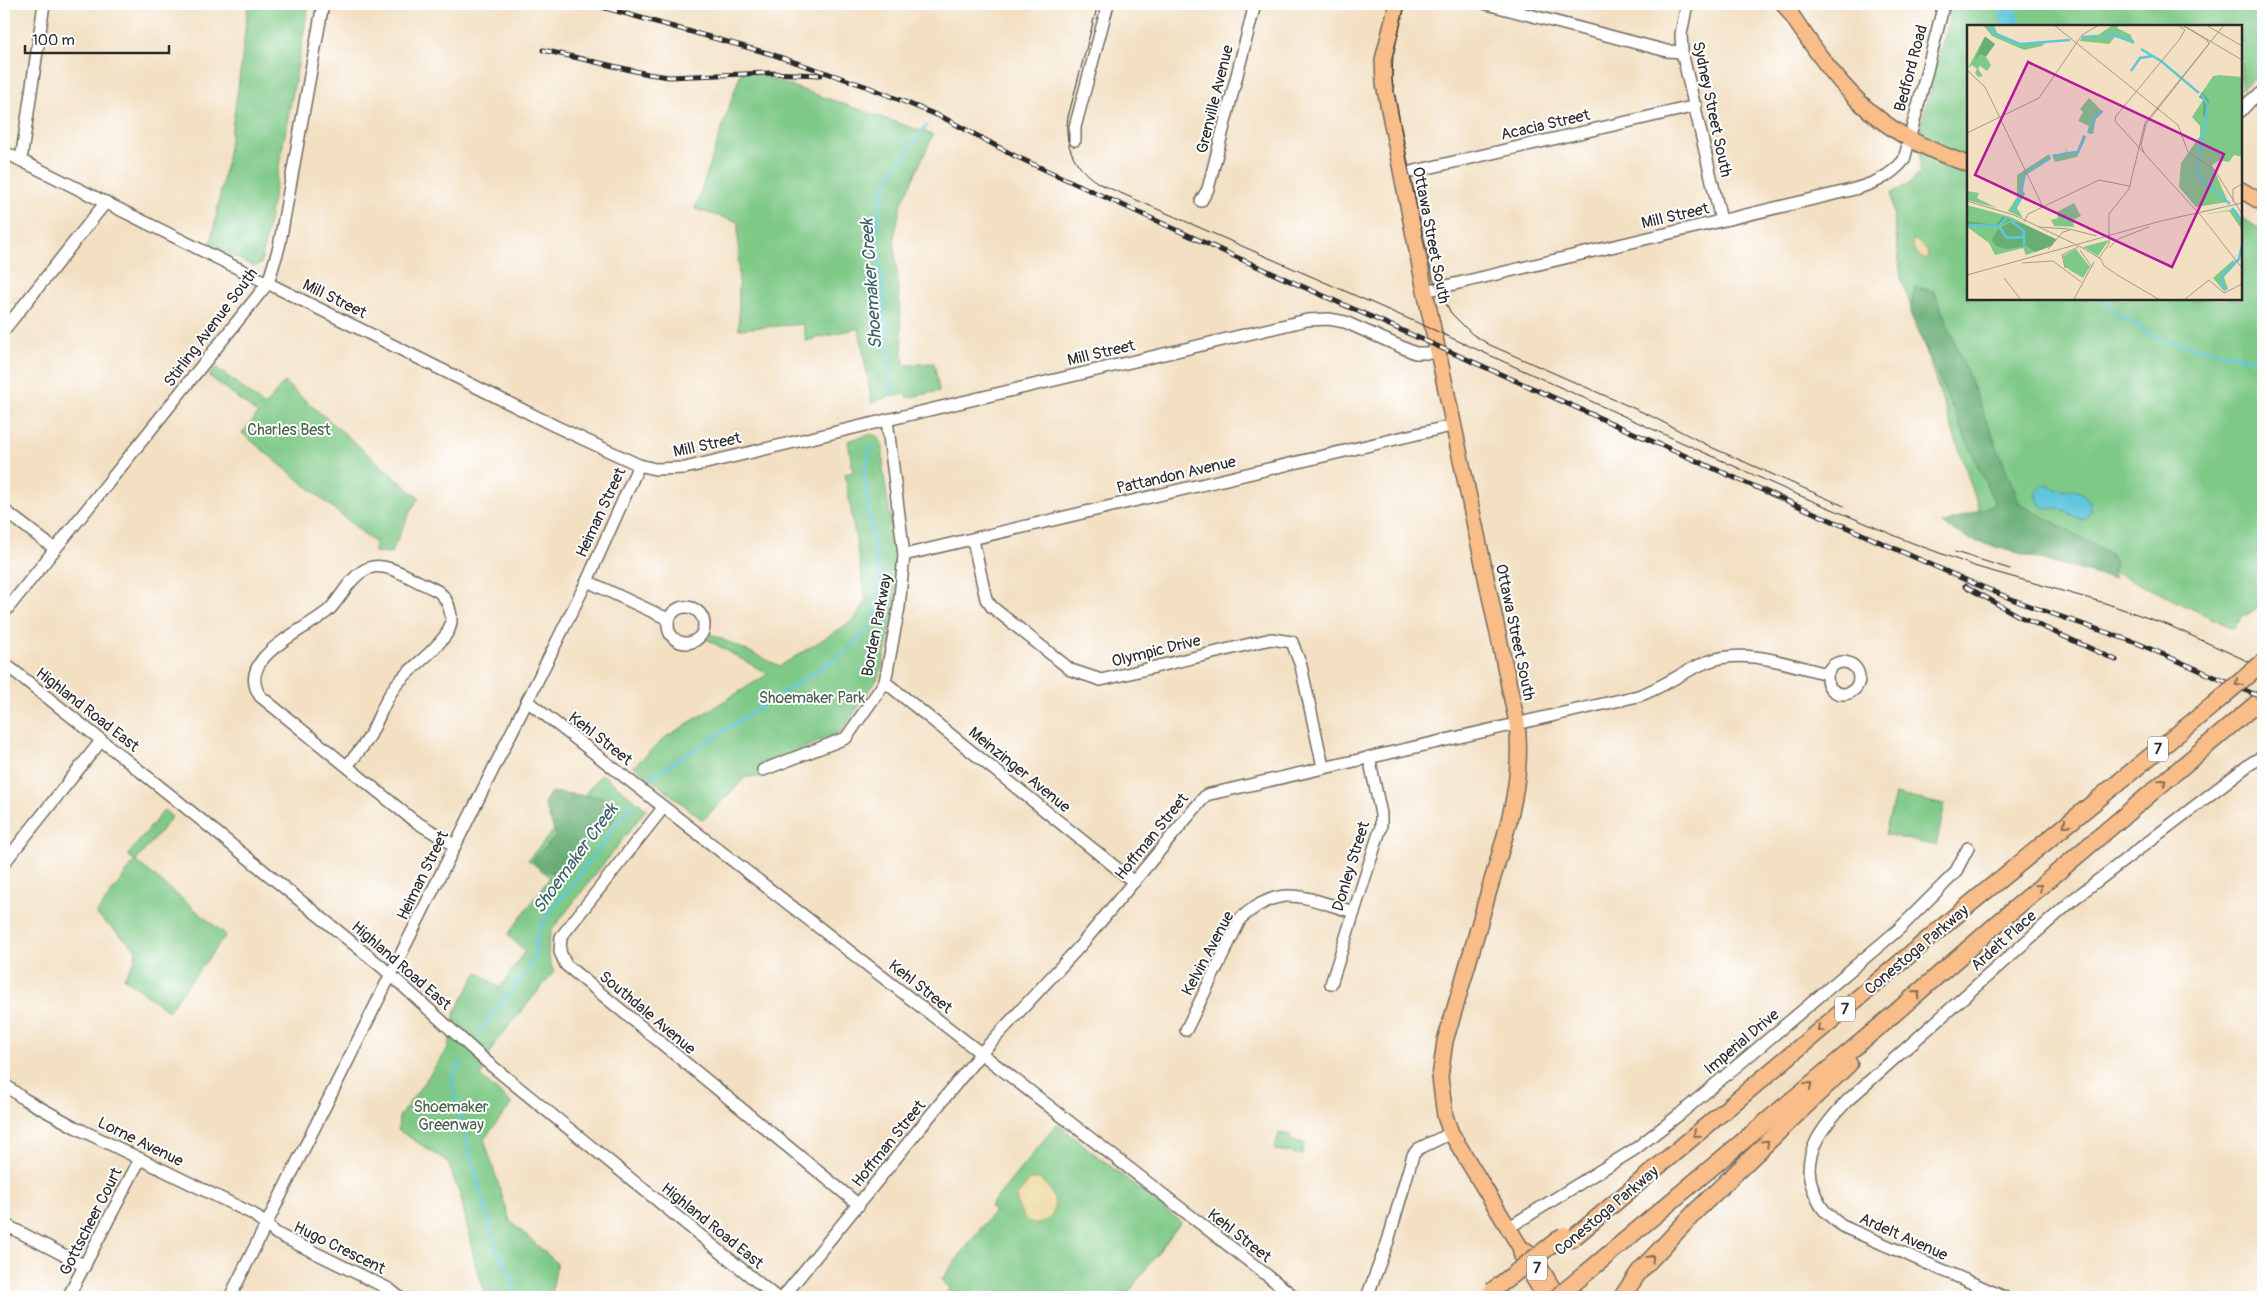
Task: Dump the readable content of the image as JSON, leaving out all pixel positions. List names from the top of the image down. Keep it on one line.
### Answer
{"streets":{"highway":["7","Conestoga Parkway"],"main road":["Ottawa Street South"],"street":["Bedford Road","Grenville Avenue","Sydney Street South","Acacia Street","Mill Street","Stirling Avenue South","Pattandon Avenue","Heiman Street","Borden Parkway","Olympic Drive","Highland Road East","Kehl Street","Meinzinger Avenue","Hoffman Street","Donley Street","Ardelt Place","Kelvin Avenue","Southdale Avenue","Imperial Drive","Lorne Avenue","Gottscheer Court","Ardelt Avenue","Hugo Crescent"]},"crossings":[["Bedford Road","Mill Street"],["Sydney Street South","Acacia Street"],["Sydney Street South","Mill Street"],["Acacia Street","Ottawa Street South"],["Mill Street","Ottawa Street South"],["Mill Street","Stirling Avenue South"],["Mill Street","Heiman Street"],["Mill Street","Borden Parkway"],["Ottawa Street South","Pattandon Avenue"],["Ottawa Street South","Hoffman Street"],["Ottawa Street South","Conestoga Parkway"],["Ottawa Street South","Imperial Drive"],["Pattandon Avenue","Borden Parkway"],["Pattandon Avenue","Olympic Drive"],["Heiman Street","Highland Road East"],["Heiman Street","Kehl Street"],["Heiman Street","Lorne Avenue"],["Heiman Street","Hugo Crescent"],["Borden Parkway","Meinzinger Avenue"],["Olympic Drive","Hoffman Street"],["Kehl Street","Hoffman Street"],["Kehl Street","Southdale Avenue"],["Meinzinger Avenue","Hoffman Street"],["Hoffman Street","Donley Street"],["Hoffman Street","Southdale Avenue"],["Donley Street","Kelvin Avenue"],["Ardelt Place","Ardelt Avenue"],["Lorne Avenue","Gottscheer Court"],["Lorne Avenue","Hugo Crescent"]],"water":["Shoemaker Creek"],"parks":["Charles Best","Shoemaker Park","Shoemaker Greenway"],"scale_bar":"100 m"}
